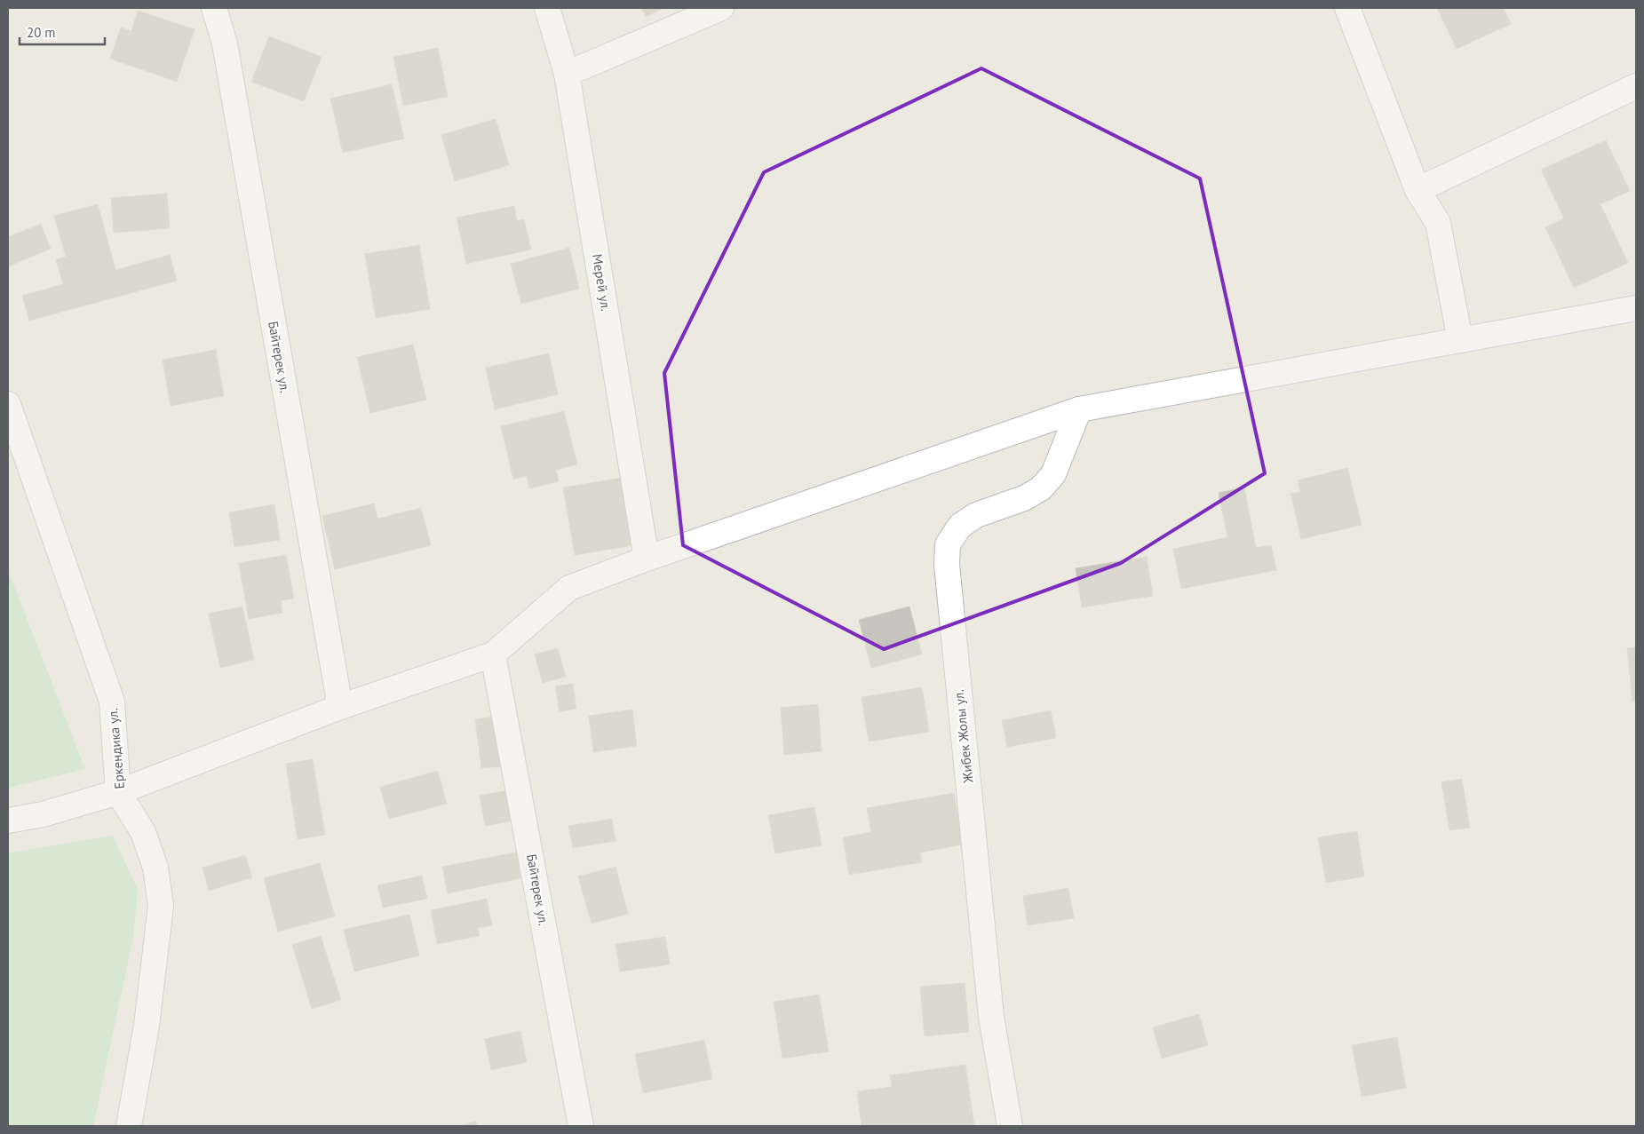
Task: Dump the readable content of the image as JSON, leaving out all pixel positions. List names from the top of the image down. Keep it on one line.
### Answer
{"streets":{"street":["Мерей ул.","Байтерек ул.","Жибек Жолы ул.","Еркендика ул."]},"scale_bar":"20 m"}
